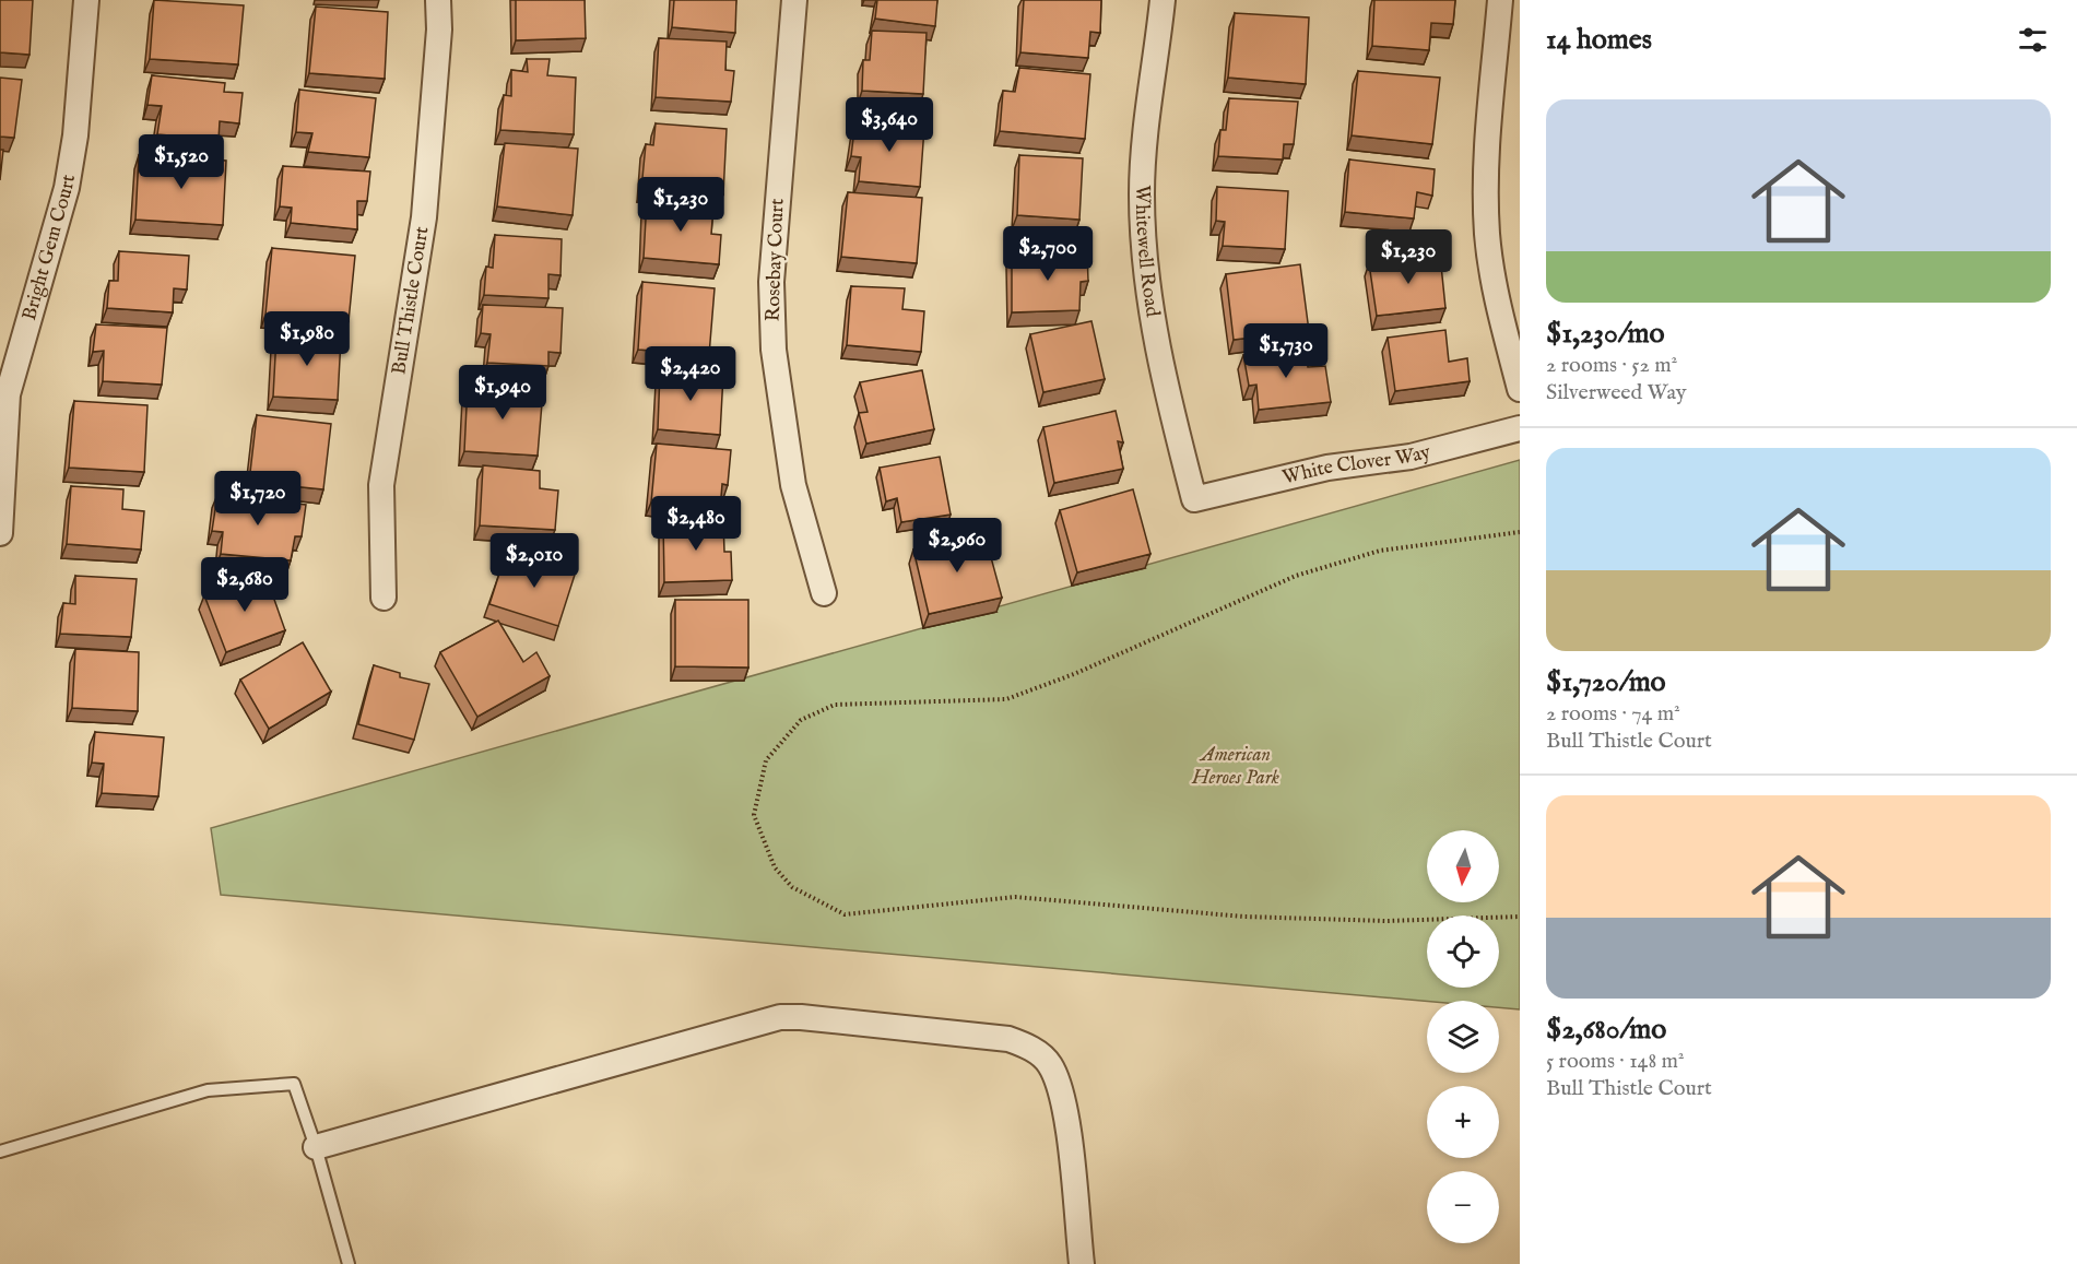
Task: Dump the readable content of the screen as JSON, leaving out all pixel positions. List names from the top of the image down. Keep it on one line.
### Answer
{"streets":{"street":["Bright Gem Court","Whitewell Road","Rosebay Court","Bull Thistle Court","White Clover Way"]},"crossings":[["Whitewell Road","White Clover Way"]],"parks":["American Heroes Park"],"north":"bottom","page":{"heading":"14 homes","list":[{"name":"$1,230/mo","note":"2 rooms · 52 m² · Silverweed Way"},{"name":"$1,720/mo","note":"2 rooms · 74 m² · Bull Thistle Court"},{"name":"$2,680/mo","note":"5 rooms · 148 m² · Bull Thistle Court"}],"price":["$3,640","$1,520","$1,230","$2,700","$1,230","$1,980","$1,730","$2,420","$1,940","$1,720","$2,480","$2,960","$2,010","$2,680"],"map_buttons":["+","−"]}}
